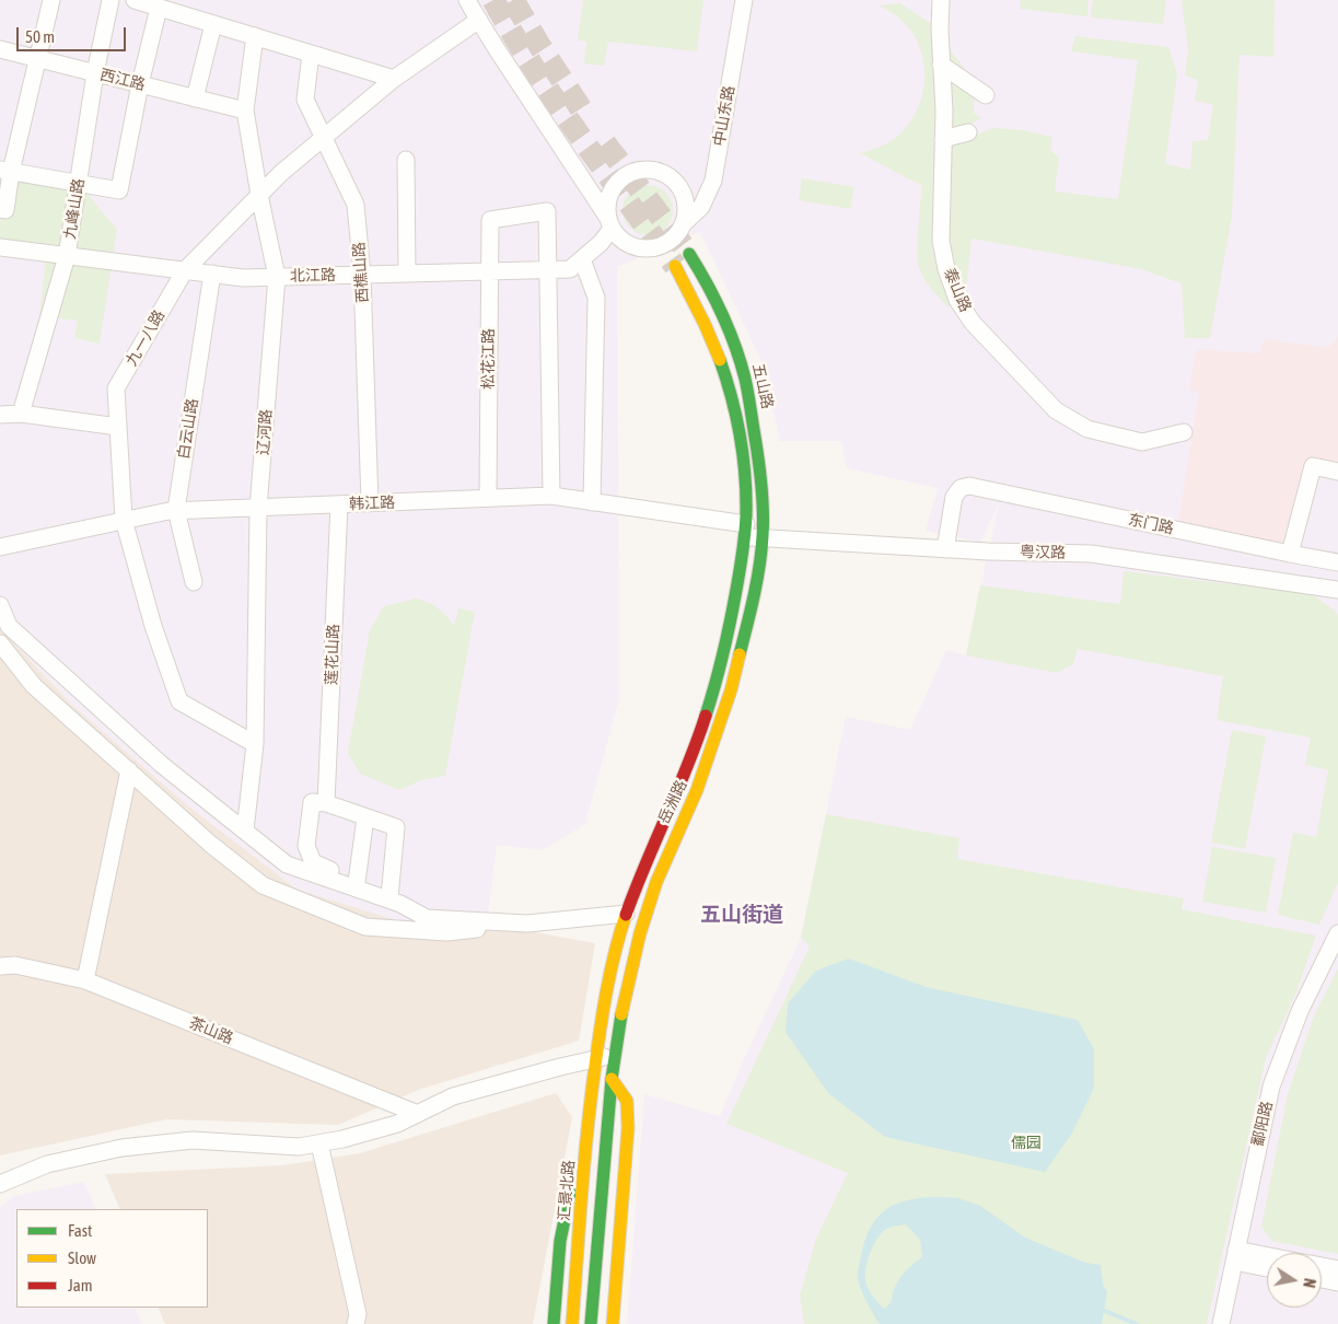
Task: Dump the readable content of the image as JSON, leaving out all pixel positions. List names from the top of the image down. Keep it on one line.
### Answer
{"streets":{"main road":["五山路","岳洲路","汇景北路"],"street":["西江路","中山东路","九峰山路","西樵山路","北江路","泰山路","九一八路","松花江路","白云山路","辽河路","韩江路","东门路","粤汉路","莲花山路","茶山路","鄱阳路"]},"crossings":[["西江路","九峰山路"],["西江路","辽河路"],["中山东路","北江路"],["九峰山路","北江路"],["西樵山路","北江路"],["西樵山路","九一八路"],["西樵山路","韩江路"],["北江路","九一八路"],["北江路","松花江路"],["北江路","白云山路"],["北江路","辽河路"],["九一八路","辽河路"],["九一八路","韩江路"],["松花江路","韩江路"],["五山路","粤汉路"],["五山路","岳洲路"],["白云山路","韩江路"],["辽河路","韩江路"],["韩江路","粤汉路"],["韩江路","莲花山路"],["韩江路","岳洲路"],["东门路","粤汉路"],["粤汉路","岳洲路"],["岳洲路","汇景北路"]],"districts":["五山街道"],"parks":["儒园"],"legend":["Fast","Slow","Jam"],"scale_bar":"50 m","north":"right"}
